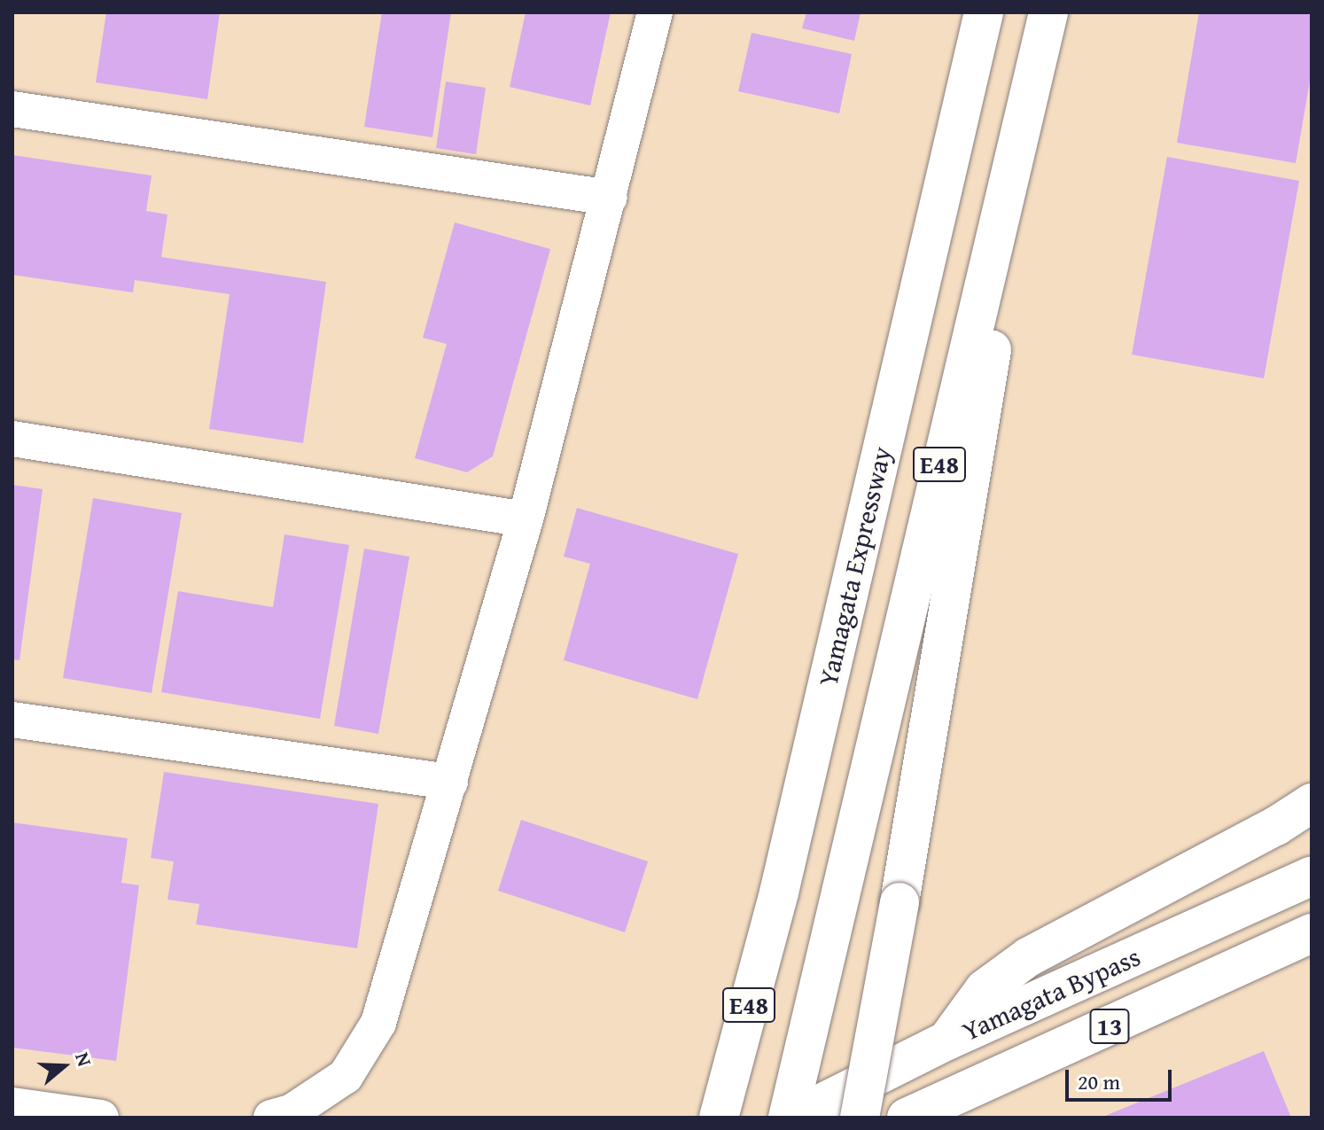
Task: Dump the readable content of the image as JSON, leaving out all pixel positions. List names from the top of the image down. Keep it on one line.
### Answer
{"streets":{"highway":["E48","Yamagata Expressway","Yamagata Bypass","13"]},"scale_bar":"20 m","north":"right"}
